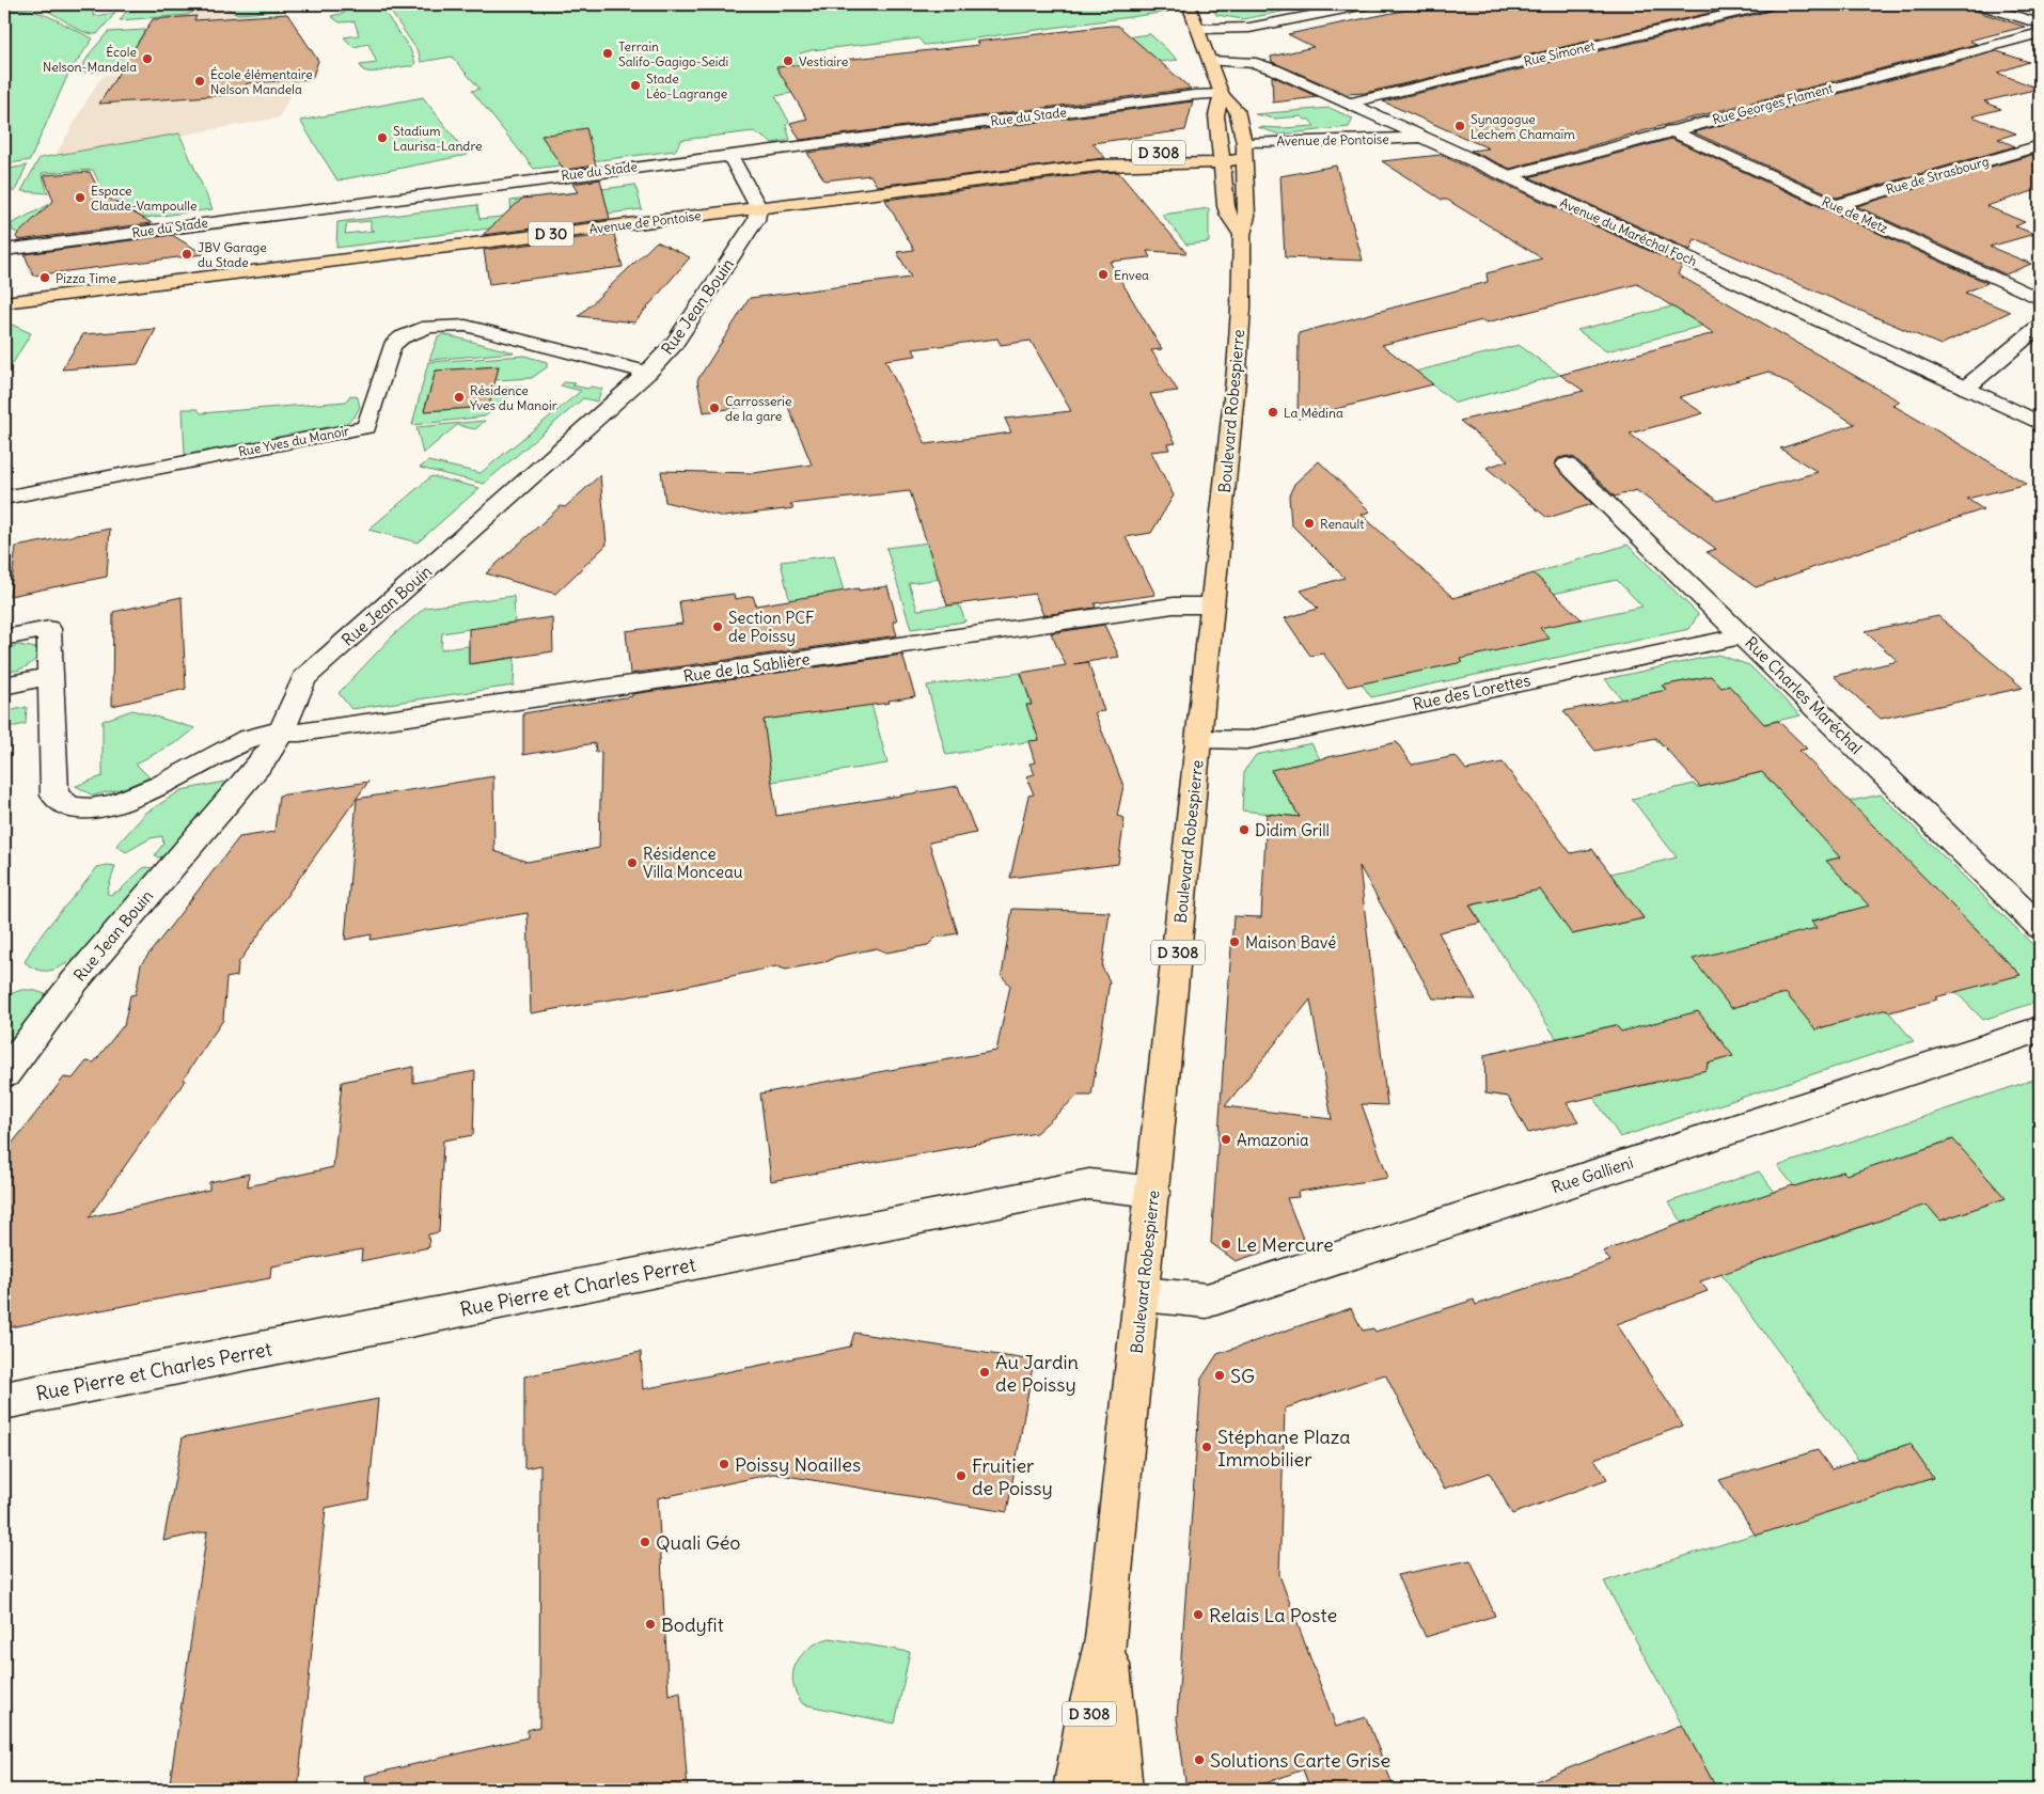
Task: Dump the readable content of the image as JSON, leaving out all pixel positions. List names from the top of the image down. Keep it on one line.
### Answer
{"streets":{"main road":["Avenue de Pontoise","D 308","D 30","Boulevard Robespierre"],"street":["Rue Simonet","Rue Georges Flament","Rue du Stade","Rue de Strasbourg","Rue de Metz","Avenue du Maréchal Foch","Rue Jean Bouin","Rue Yves du Manoir","Rue de la Sablière","Rue des Lorettes","Rue Charles Maréchal","Rue Gallieni","Rue Pierre et Charles Perret"]},"crossings":[["Rue Simonet","Avenue du Maréchal Foch"],["Rue Georges Flament","Rue de Metz"],["Rue Georges Flament","Avenue du Maréchal Foch"],["Rue du Stade","Boulevard Robespierre"],["Avenue de Pontoise","Avenue du Maréchal Foch"],["Avenue de Pontoise","Rue Jean Bouin"],["Avenue de Pontoise","Boulevard Robespierre"],["Rue de Strasbourg","Rue de Metz"],["Avenue du Maréchal Foch","Boulevard Robespierre"],["Rue Jean Bouin","Rue Yves du Manoir"],["Rue Jean Bouin","Rue de la Sablière"],["Boulevard Robespierre","Rue de la Sablière"],["Boulevard Robespierre","Rue des Lorettes"],["Boulevard Robespierre","Rue Gallieni"],["Boulevard Robespierre","Rue Pierre et Charles Perret"],["Rue des Lorettes","Rue Charles Maréchal"]],"places":["Terrain Salifo-Gagigo-Seidi","École Nelson-Mandela","Vestiaire","École élémentaire Nelson Mandela","Stade Léo-Lagrange","Synagogue Lechem Chamaïm","Stadium Laurisa-Landre","Espace Claude-Vampoulle","JBV Garage du Stade","Envea","Pizza Time","Résidence Yves du Manoir","Carrosserie de la gare","La Médina","Renault","Section PCF de Poissy","Didim Grill","Résidence Villa Monceau","Maison Bavé","Amazonia","Le Mercure","Au Jardin de Poissy","SG","Stéphane Plaza Immobilier","Poissy Noailles","Fruitier de Poissy","Quali Géo","Relais La Poste","Bodyfit","Solutions Carte Grise"]}
